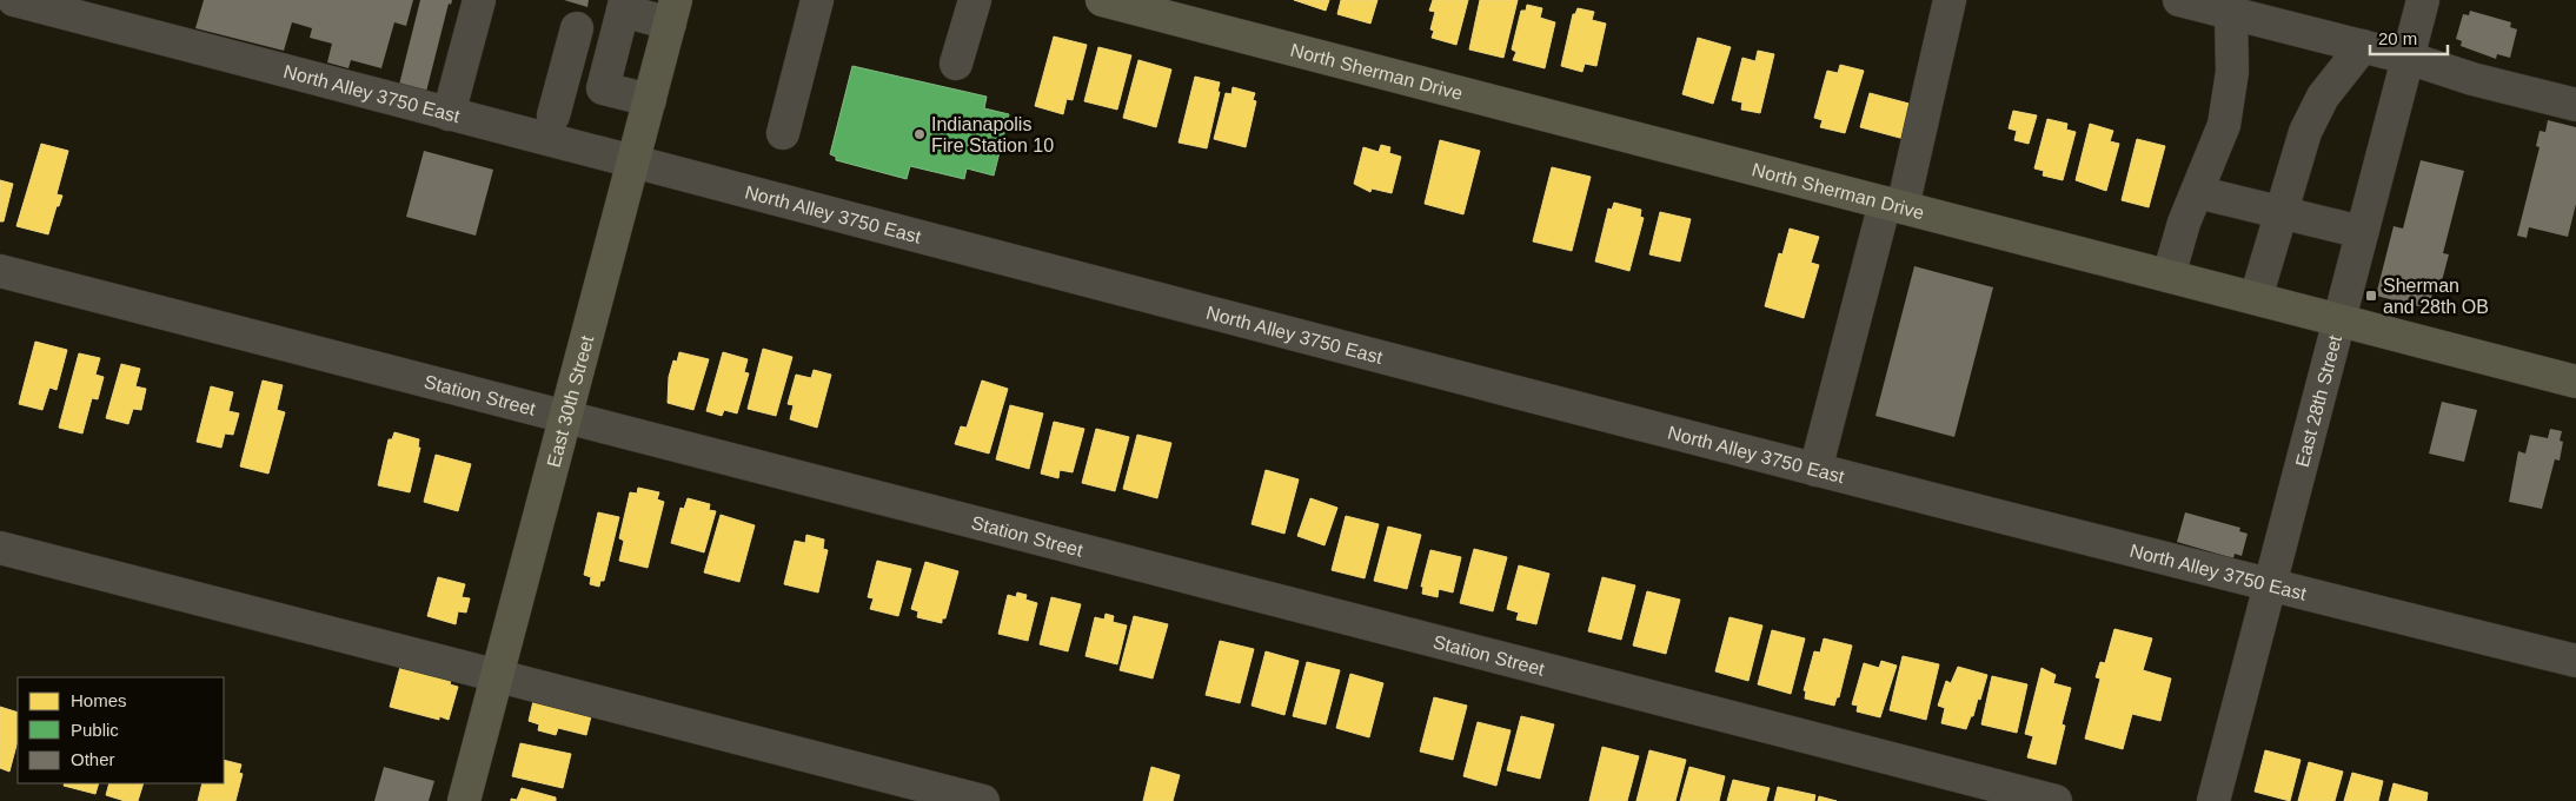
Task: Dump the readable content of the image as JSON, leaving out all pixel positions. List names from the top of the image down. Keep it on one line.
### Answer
{"streets":{"main road":["North Sherman Drive","East 30th Street"],"street":["North Alley 3750 East","Station Street","East 28th Street"]},"crossings":[["North Sherman Drive","East 28th Street"],["North Alley 3750 East","East 30th Street"],["North Alley 3750 East","East 28th Street"],["Station Street","East 30th Street"]],"places":{"other":["Indianapolis Fire Station 10"],"transit":["Sherman and 28th OB"]},"legend":["Homes","Public","Other"],"scale_bar":"20 m"}
